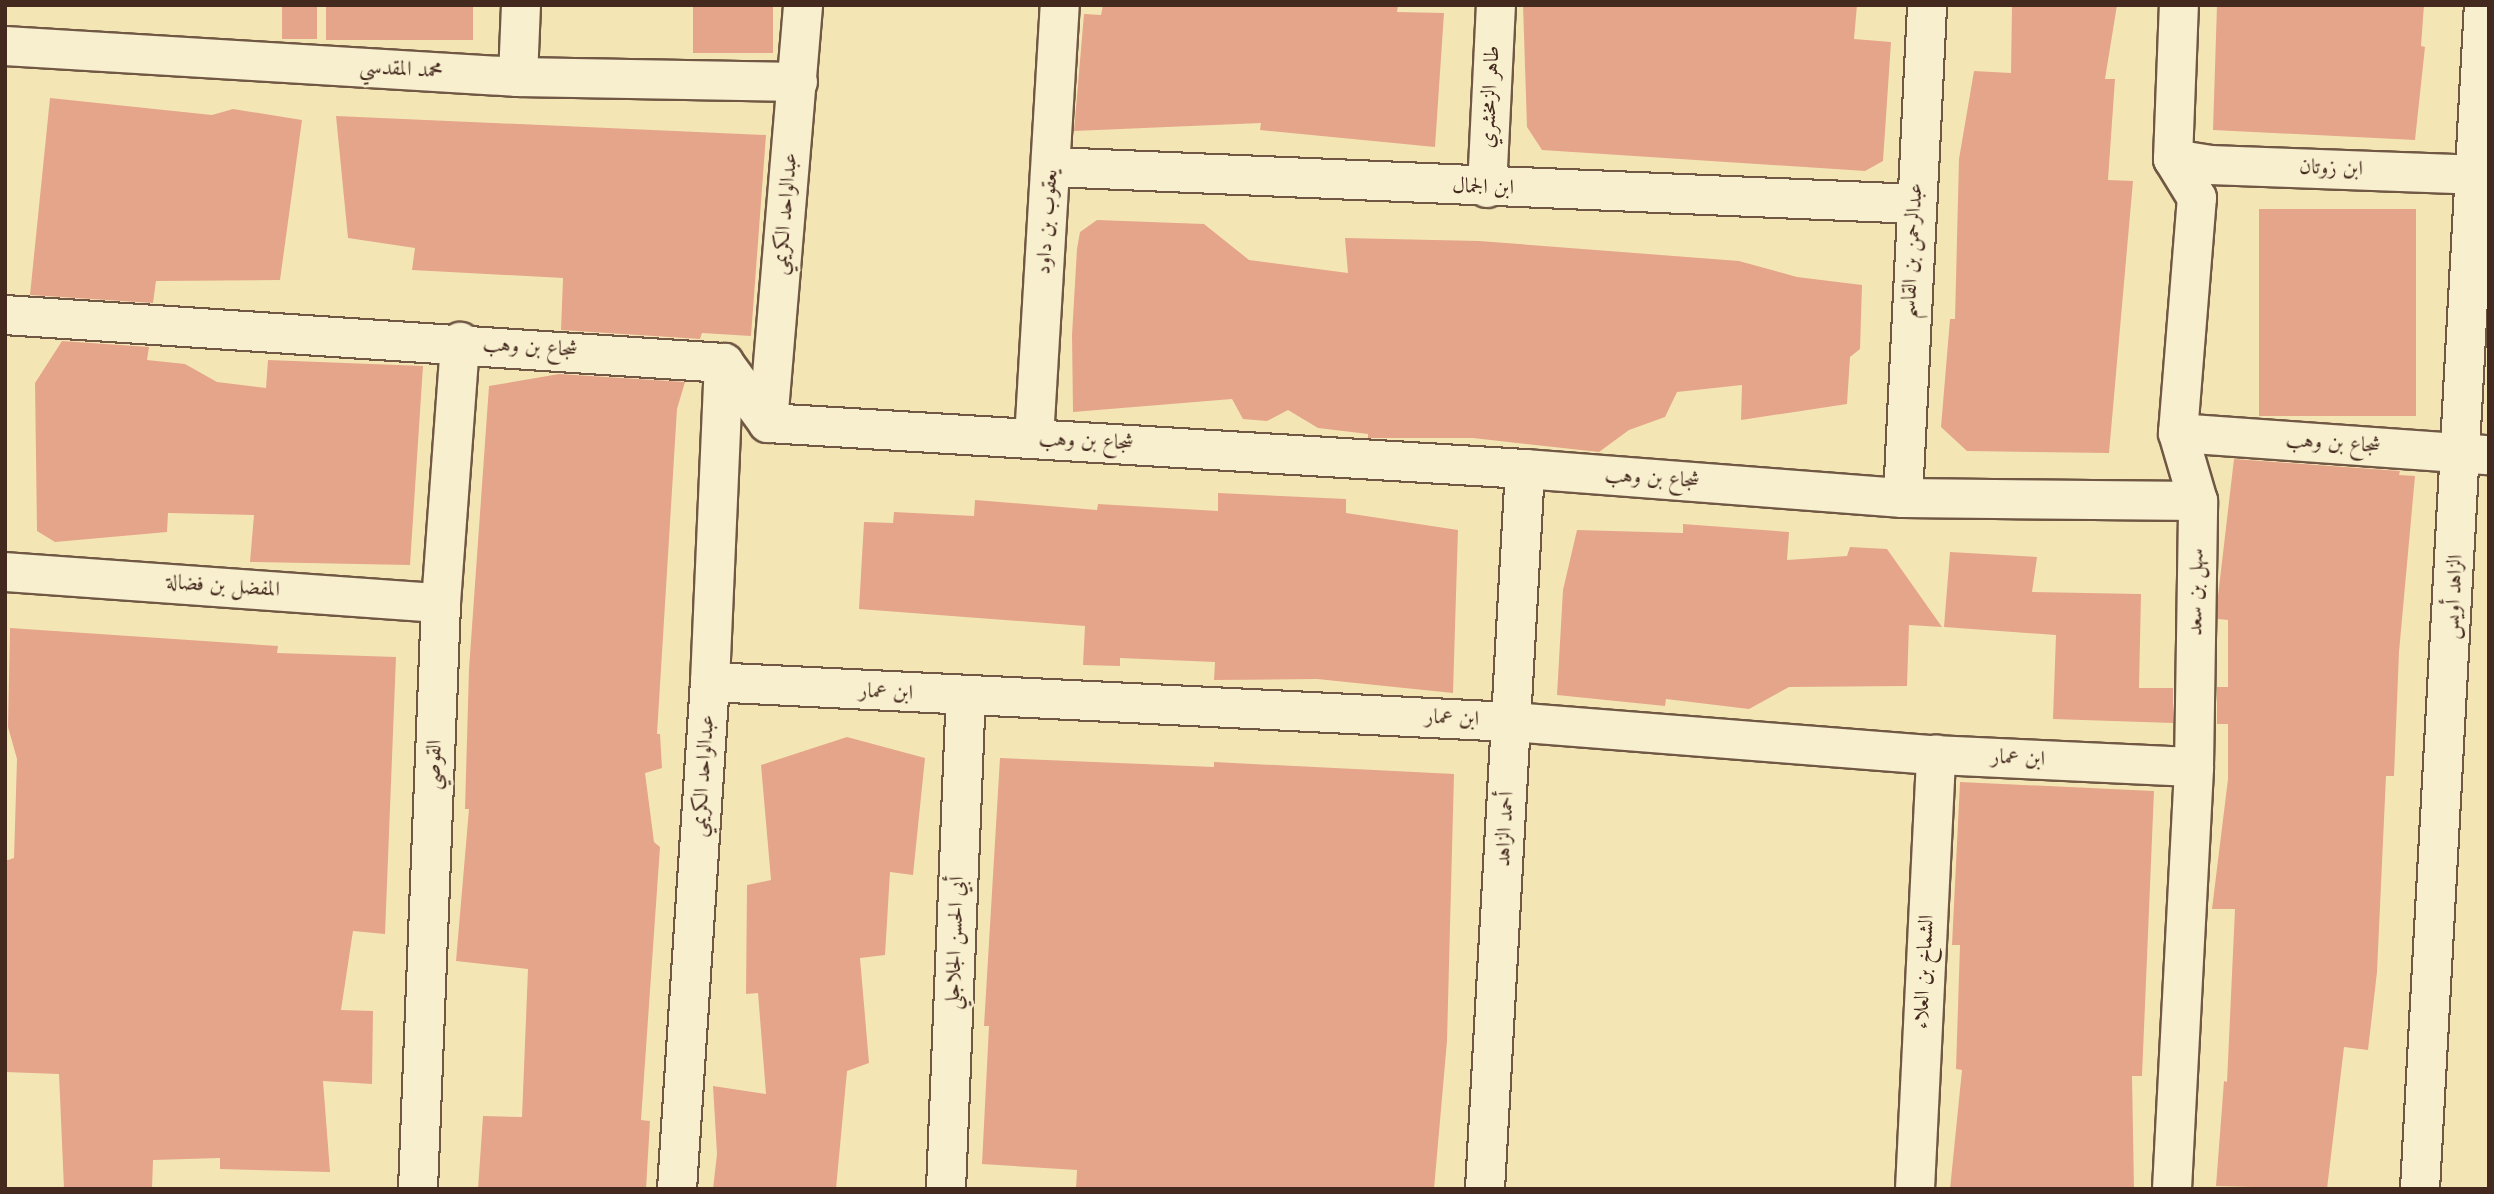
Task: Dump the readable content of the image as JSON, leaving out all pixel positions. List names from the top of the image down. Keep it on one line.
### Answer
{"streets":{"street":["محمد المقدسي","طاهر الزمخشري","ابن زوتان","ابن الجمال","عبدالواحد الكريمي","يعقوب بن داود","عبدالرحمن بن القاسم","شجاع بن وهب","المفضل بن فضالة","سهل بن سعد","الزاهد أويس","ابن عمار","القوصي","أحمد الزاهد","أبي الحسن الجلاجلي","الشماخ بن العلاء"]},"crossings":[["محمد المقدسي","عبدالواحد الكريمي"],["طاهر الزمخشري","ابن الجمال"],["ابن زوتان","سهل بن سعد"],["ابن زوتان","الزاهد أويس"],["ابن الجمال","يعقوب بن داود"],["ابن الجمال","عبدالرحمن بن القاسم"],["عبدالواحد الكريمي","شجاع بن وهب"],["عبدالواحد الكريمي","ابن عمار"],["يعقوب بن داود","شجاع بن وهب"],["عبدالرحمن بن القاسم","شجاع بن وهب"],["شجاع بن وهب","سهل بن سعد"],["شجاع بن وهب","الزاهد أويس"],["شجاع بن وهب","القوصي"],["شجاع بن وهب","أحمد الزاهد"],["المفضل بن فضالة","القوصي"],["سهل بن سعد","ابن عمار"],["ابن عمار","أحمد الزاهد"],["ابن عمار","أبي الحسن الجلاجلي"],["ابن عمار","الشماخ بن العلاء"]]}
